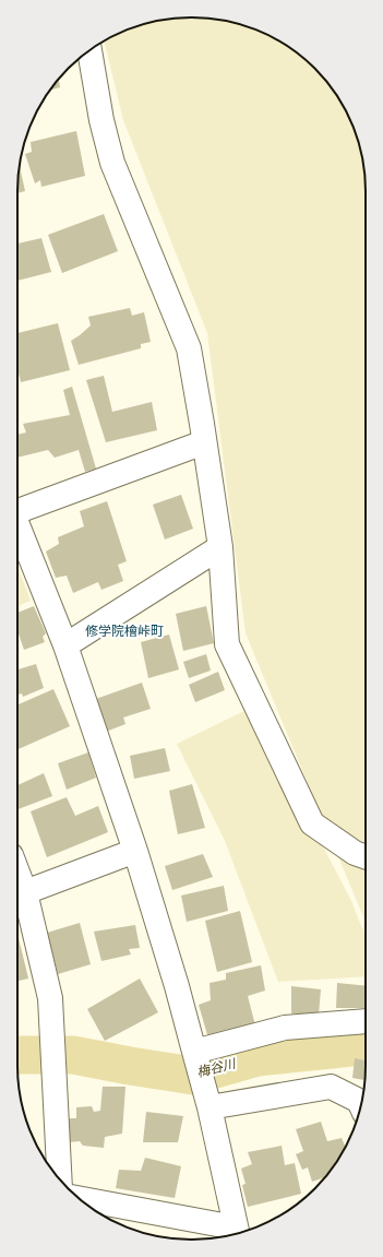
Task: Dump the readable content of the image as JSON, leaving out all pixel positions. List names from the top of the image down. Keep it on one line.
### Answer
{"districts":["修学院檜峠町"],"water":["梅谷川"]}
